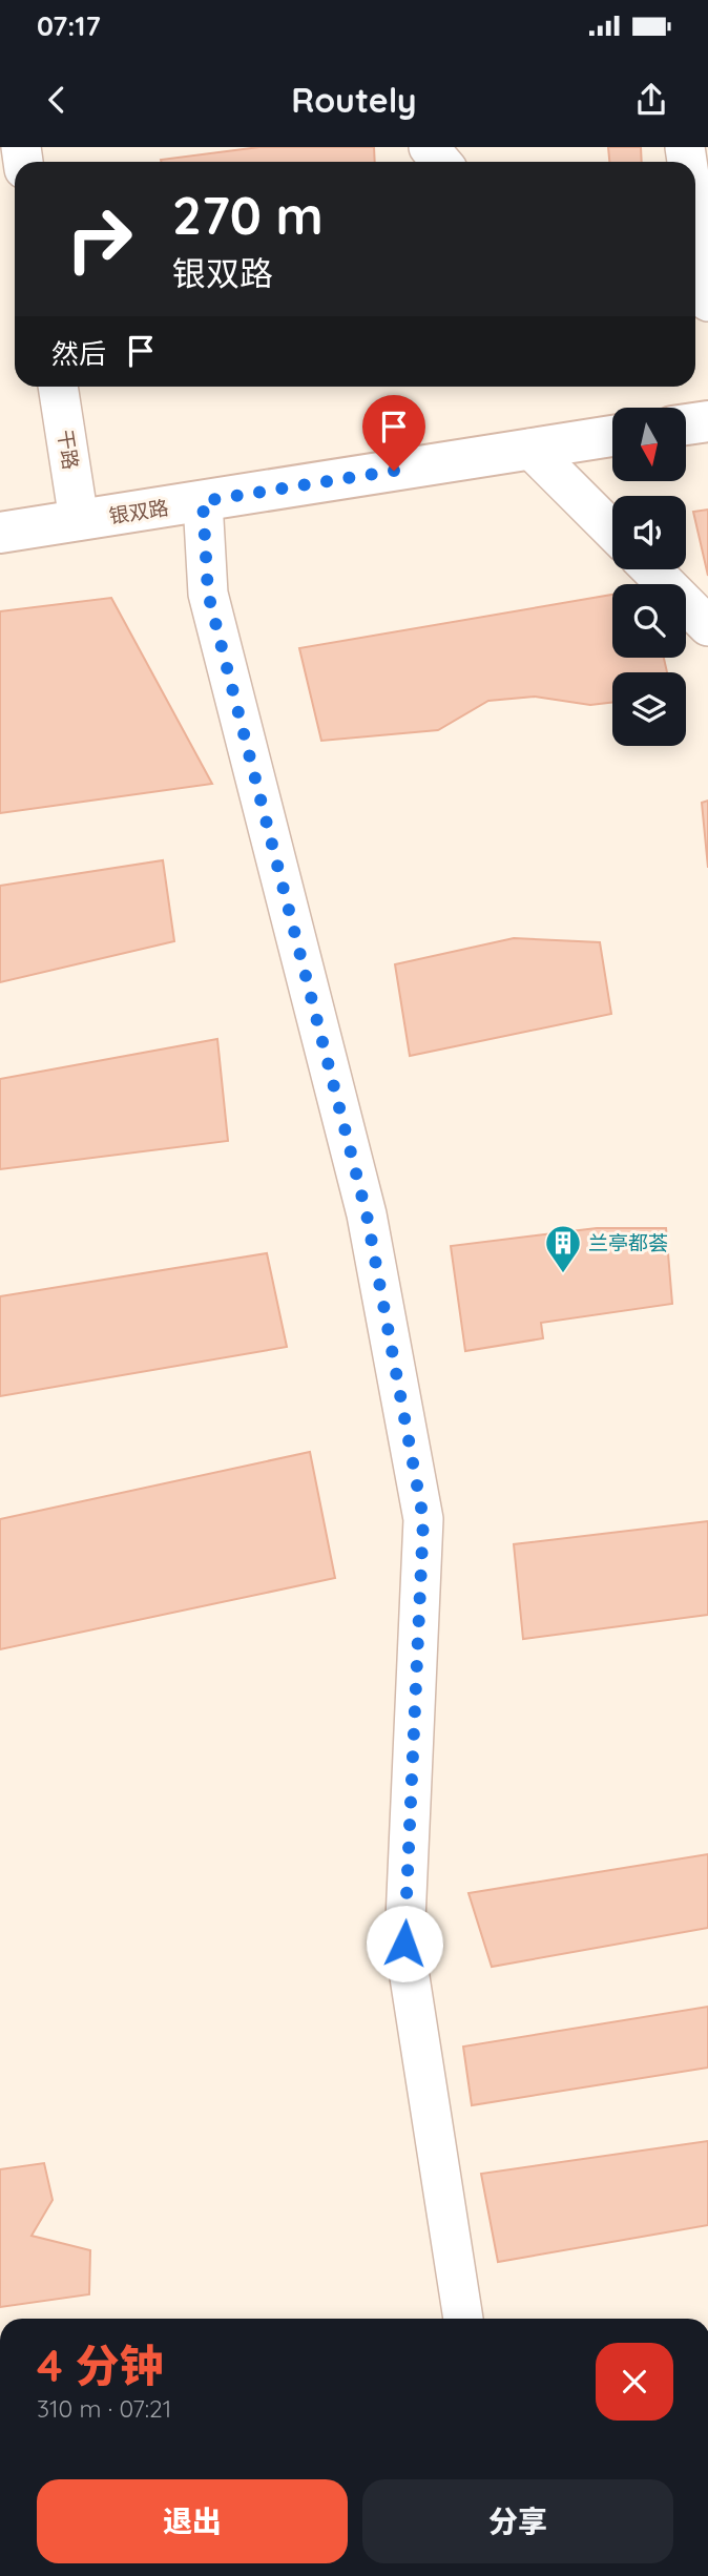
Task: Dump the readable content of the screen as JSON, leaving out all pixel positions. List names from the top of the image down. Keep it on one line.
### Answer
{"streets":{"street":["干路","银双路"]},"crossings":[["干路","银双路"]],"places":{"building":["兰亭都荟"]},"north":"bottom","page":{"status":"07:17","header":"Routely","turn":["270 m","银双路"],"then":"然后","heading":["4 分钟","310 m · 07:21"],"buttons":["退出","分享"]}}
